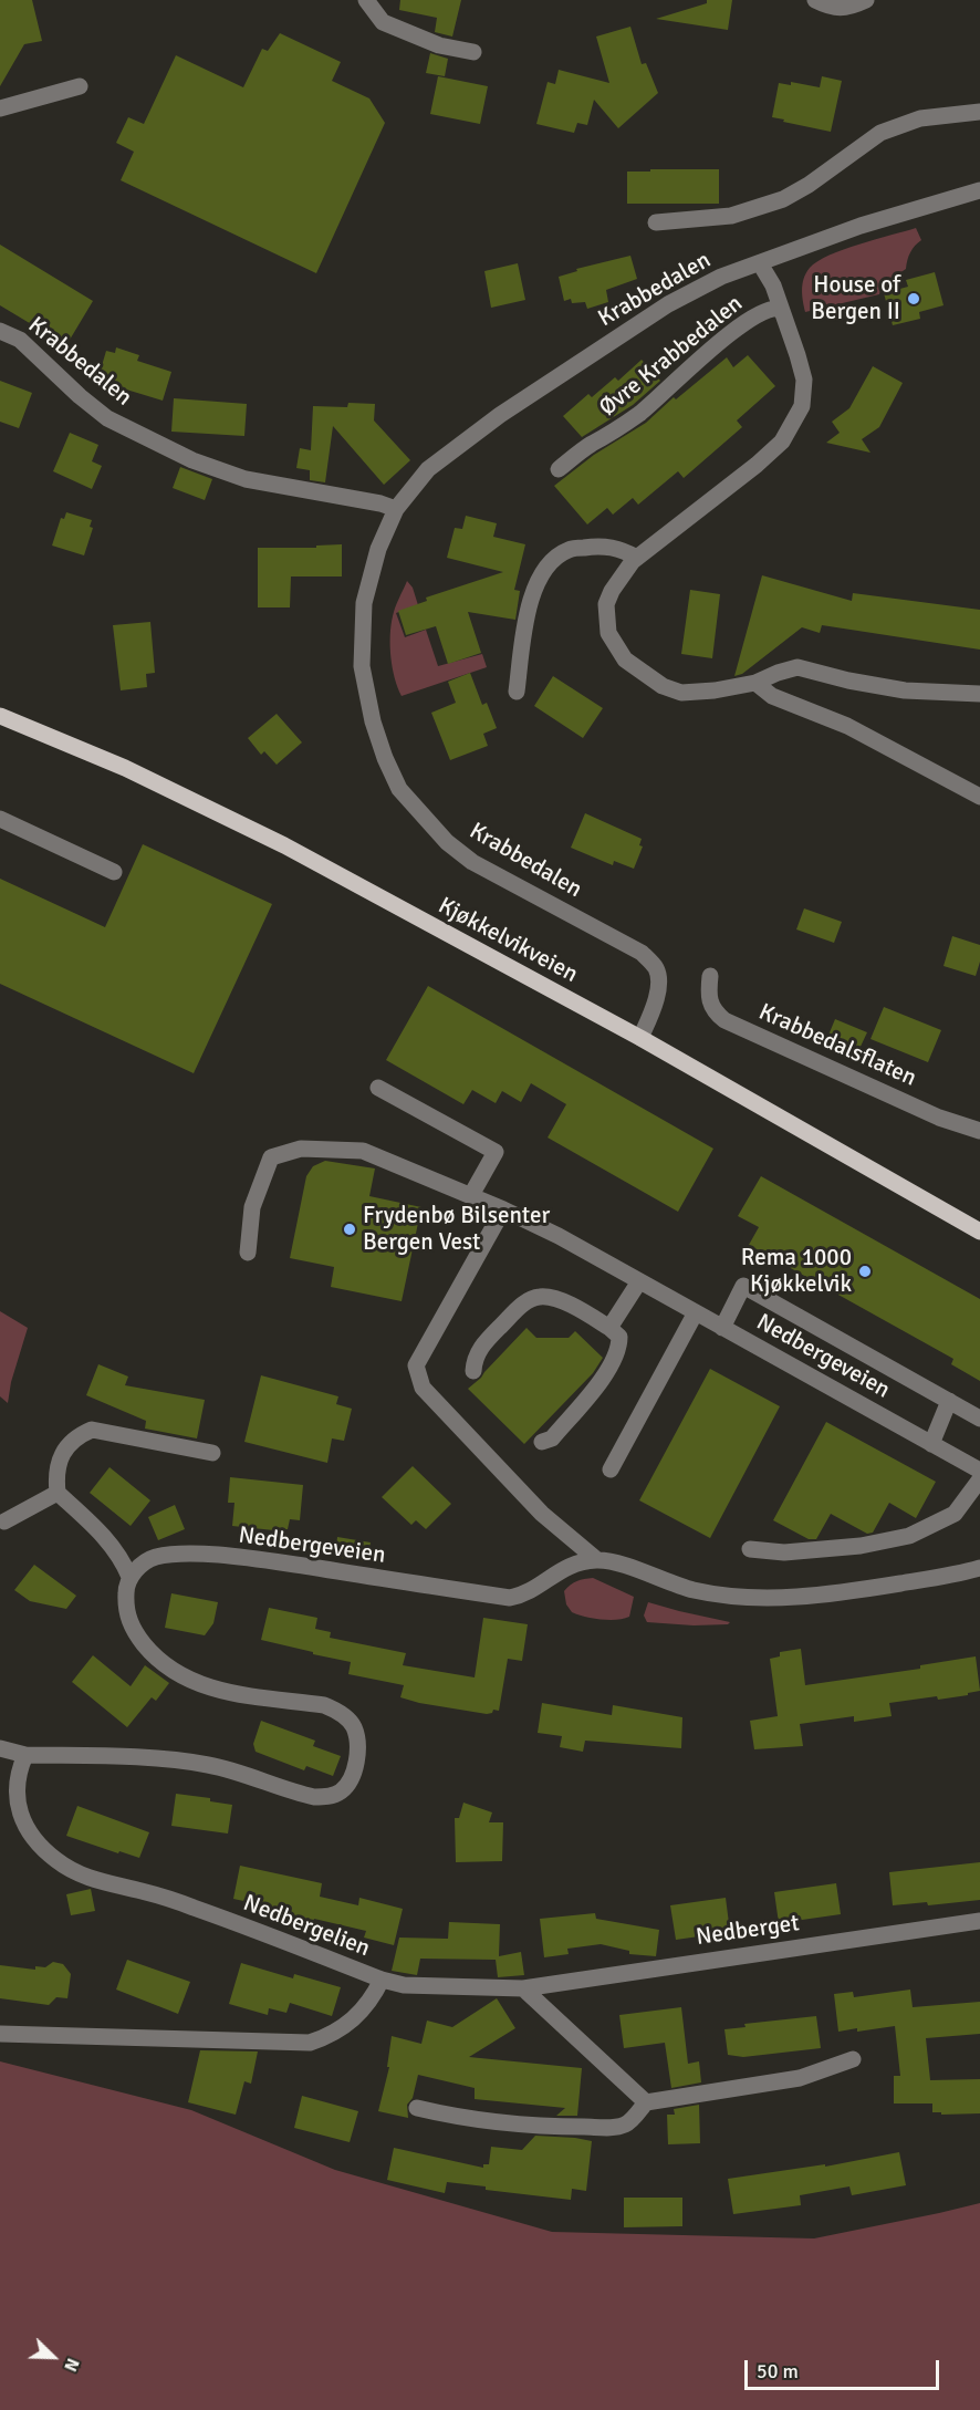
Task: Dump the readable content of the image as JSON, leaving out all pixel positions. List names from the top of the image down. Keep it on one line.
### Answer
{"streets":{"main road":["Kjøkkelvikveien"],"street":["Krabbedalen","Øvre Krabbedalen","Krabbedalsflaten","Nedbergeveien","Nedbergelien","Nedberget"]},"crossings":[["Krabbedalen","Øvre Krabbedalen"],["Krabbedalen","Kjøkkelvikveien"],["Nedbergelien","Nedberget"]],"places":["House of Bergen II","Frydenbø Bilsenter Bergen Vest","Rema 1000 Kjøkkelvik"],"scale_bar":"50 m","north":"bottom right"}
